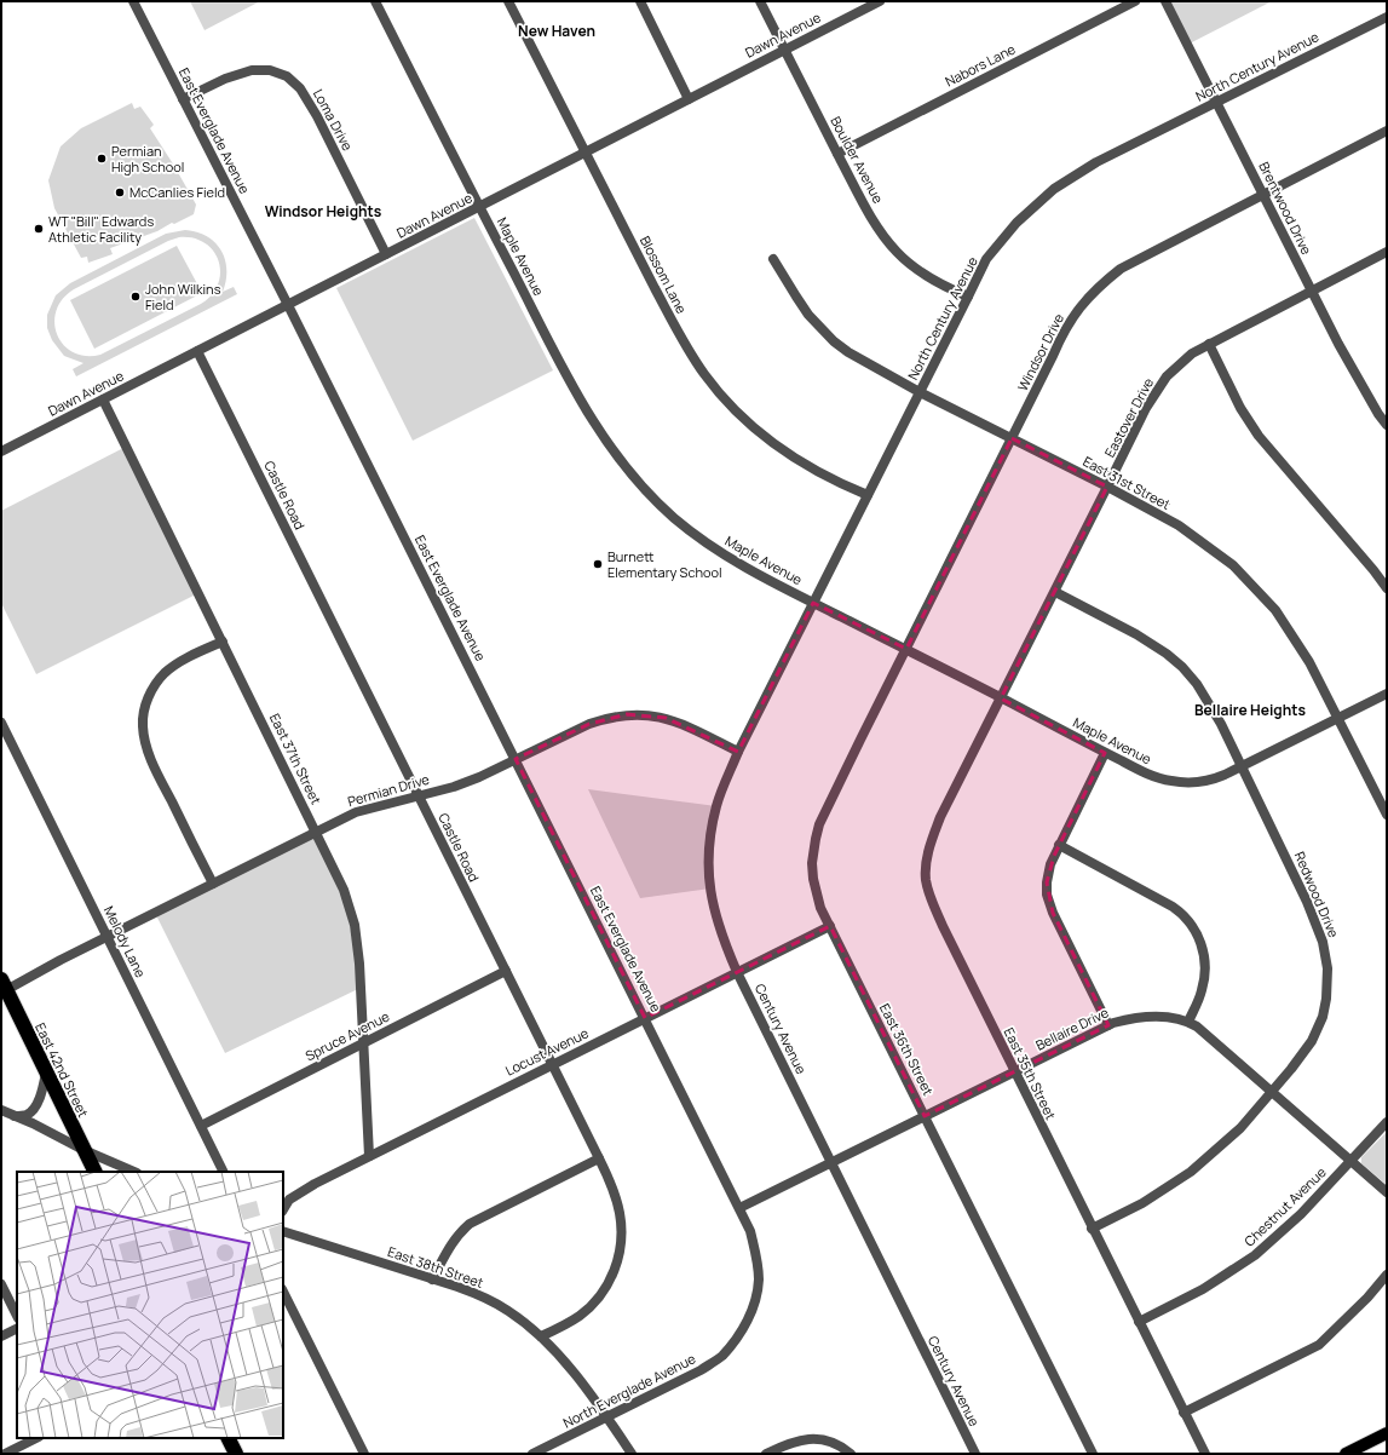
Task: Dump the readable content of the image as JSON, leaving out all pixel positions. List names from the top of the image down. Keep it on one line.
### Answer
{"streets":{"highway":["East 42nd Street"],"street":["Dawn Avenue","Nabors Lane","North Century Avenue","Loma Drive","East Everglade Avenue","Boulder Avenue","Brentwood Drive","Maple Avenue","Blossom Lane","Windsor Drive","Eastover Drive","East 31st Street","Castle Road","East 37th Street","Permian Drive","Redwood Drive","Melody Lane","Century Avenue","Bellaire Drive","Spruce Avenue","East 36th Street","Locust Avenue","East 35th Street","Chestnut Avenue","East 38th Street","North Everglade Avenue"]},"crossings":[["Dawn Avenue","Loma Drive"],["Dawn Avenue","East Everglade Avenue"],["Dawn Avenue","Boulder Avenue"],["Dawn Avenue","Maple Avenue"],["Dawn Avenue","Blossom Lane"],["Dawn Avenue","Castle Road"],["Dawn Avenue","East 37th Street"],["Nabors Lane","Boulder Avenue"],["North Century Avenue","Boulder Avenue"],["North Century Avenue","Brentwood Drive"],["North Century Avenue","Maple Avenue"],["North Century Avenue","Blossom Lane"],["North Century Avenue","East 31st Street"],["North Century Avenue","Century Avenue"],["Loma Drive","East Everglade Avenue"],["East Everglade Avenue","Permian Drive"],["East Everglade Avenue","Bellaire Drive"],["East Everglade Avenue","Locust Avenue"],["East Everglade Avenue","North Everglade Avenue"],["Brentwood Drive","Windsor Drive"],["Brentwood Drive","Eastover Drive"],["Maple Avenue","Windsor Drive"],["Maple Avenue","Eastover Drive"],["Maple Avenue","East 31st Street"],["Maple Avenue","Redwood Drive"],["Maple Avenue","Century Avenue"],["Maple Avenue","East 36th Street"],["Maple Avenue","East 35th Street"],["Windsor Drive","East 31st Street"],["Windsor Drive","East 36th Street"],["Eastover Drive","East 31st Street"],["Eastover Drive","Redwood Drive"],["Eastover Drive","East 35th Street"],["Castle Road","Permian Drive"],["Castle Road","Spruce Avenue"],["Castle Road","Locust Avenue"],["Castle Road","East 38th Street"],["East 37th Street","Permian Drive"],["East 37th Street","Spruce Avenue"],["East 37th Street","Locust Avenue"],["Permian Drive","Melody Lane"],["Permian Drive","Century Avenue"],["Permian Drive","East 42nd Street"],["Redwood Drive","Bellaire Drive"],["Redwood Drive","East 35th Street"],["Melody Lane","Spruce Avenue"],["Century Avenue","Bellaire Drive"],["Century Avenue","Locust Avenue"],["Bellaire Drive","East 36th Street"],["Bellaire Drive","East 35th Street"],["Bellaire Drive","Chestnut Avenue"],["Bellaire Drive","North Everglade Avenue"],["East 36th Street","Locust Avenue"],["East 35th Street","Chestnut Avenue"],["East 38th Street","North Everglade Avenue"]],"districts":["New Haven","Windsor Heights","Bellaire Heights"],"places":["Permian High School","McCanlies Field","WT \"Bill\" Edwards Athletic Facility","John Wilkins Field","Burnett Elementary School"]}
